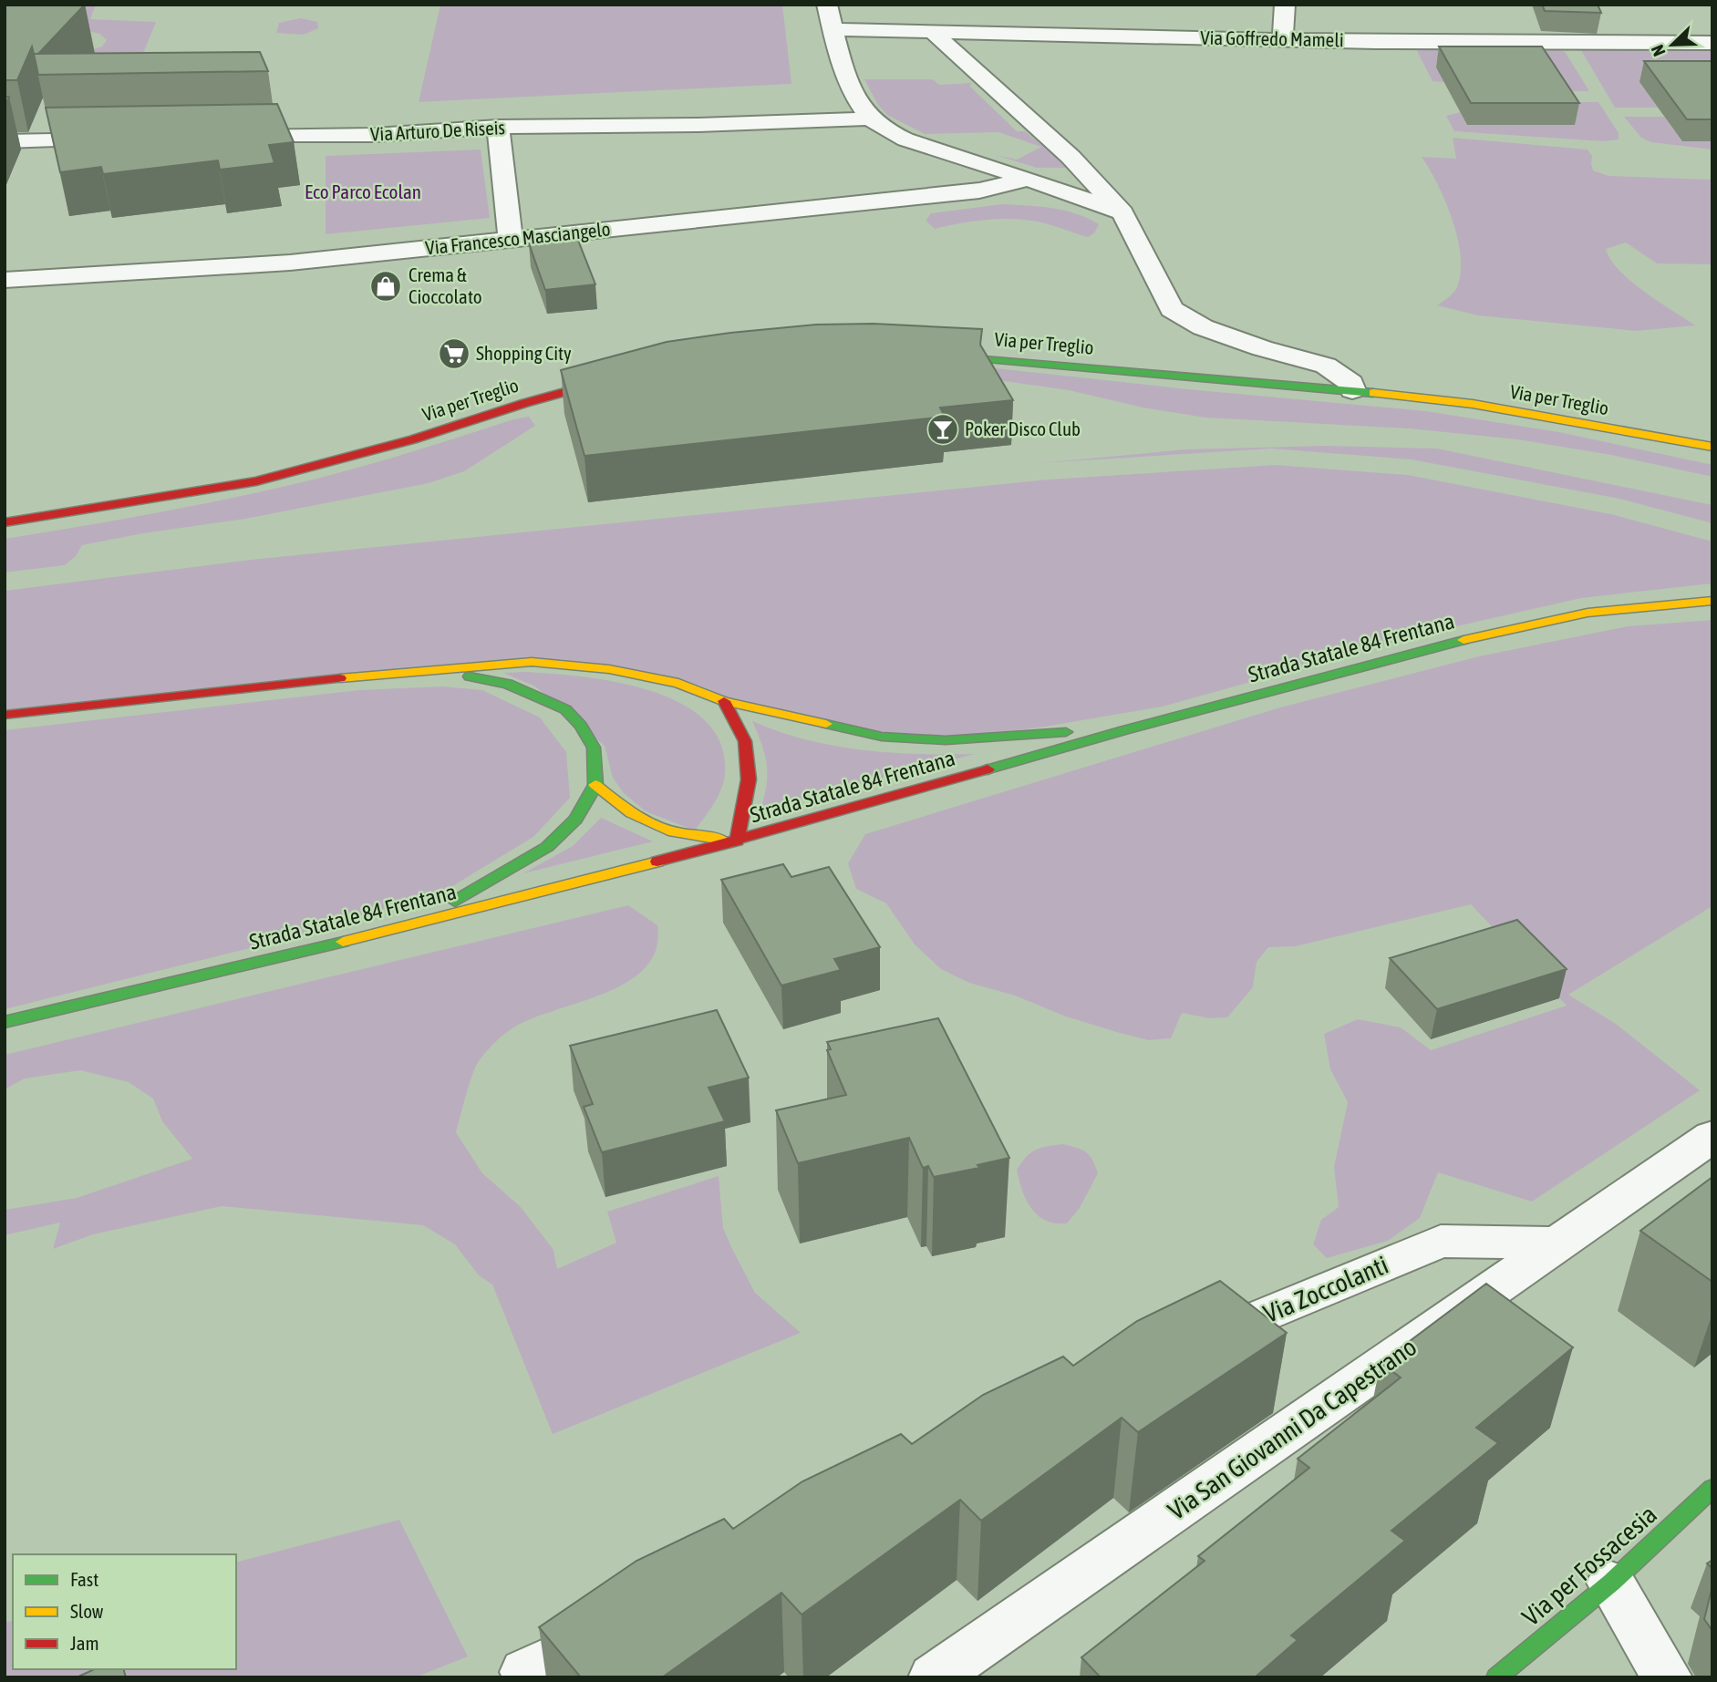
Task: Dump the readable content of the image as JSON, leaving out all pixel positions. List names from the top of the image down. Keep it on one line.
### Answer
{"streets":{"main road":["Via per Treglio","Strada Statale 84 Frentana","Via per Fossacesia"],"street":["Via Goffredo Mameli","Via Arturo De Riseis","Via Francesco Masciangelo","Via Zoccolanti","Via San Giovanni Da Capestrano"]},"crossings":[["Via Zoccolanti","Via San Giovanni Da Capestrano"]],"parks":["Eco Parco Ecolan"],"places":{"shop":["Crema & Cioccolato"],"supermarket":["Shopping City"],"bar":["Poker Disco Club"]},"legend":["Fast","Slow","Jam"],"north":"bottom left"}
